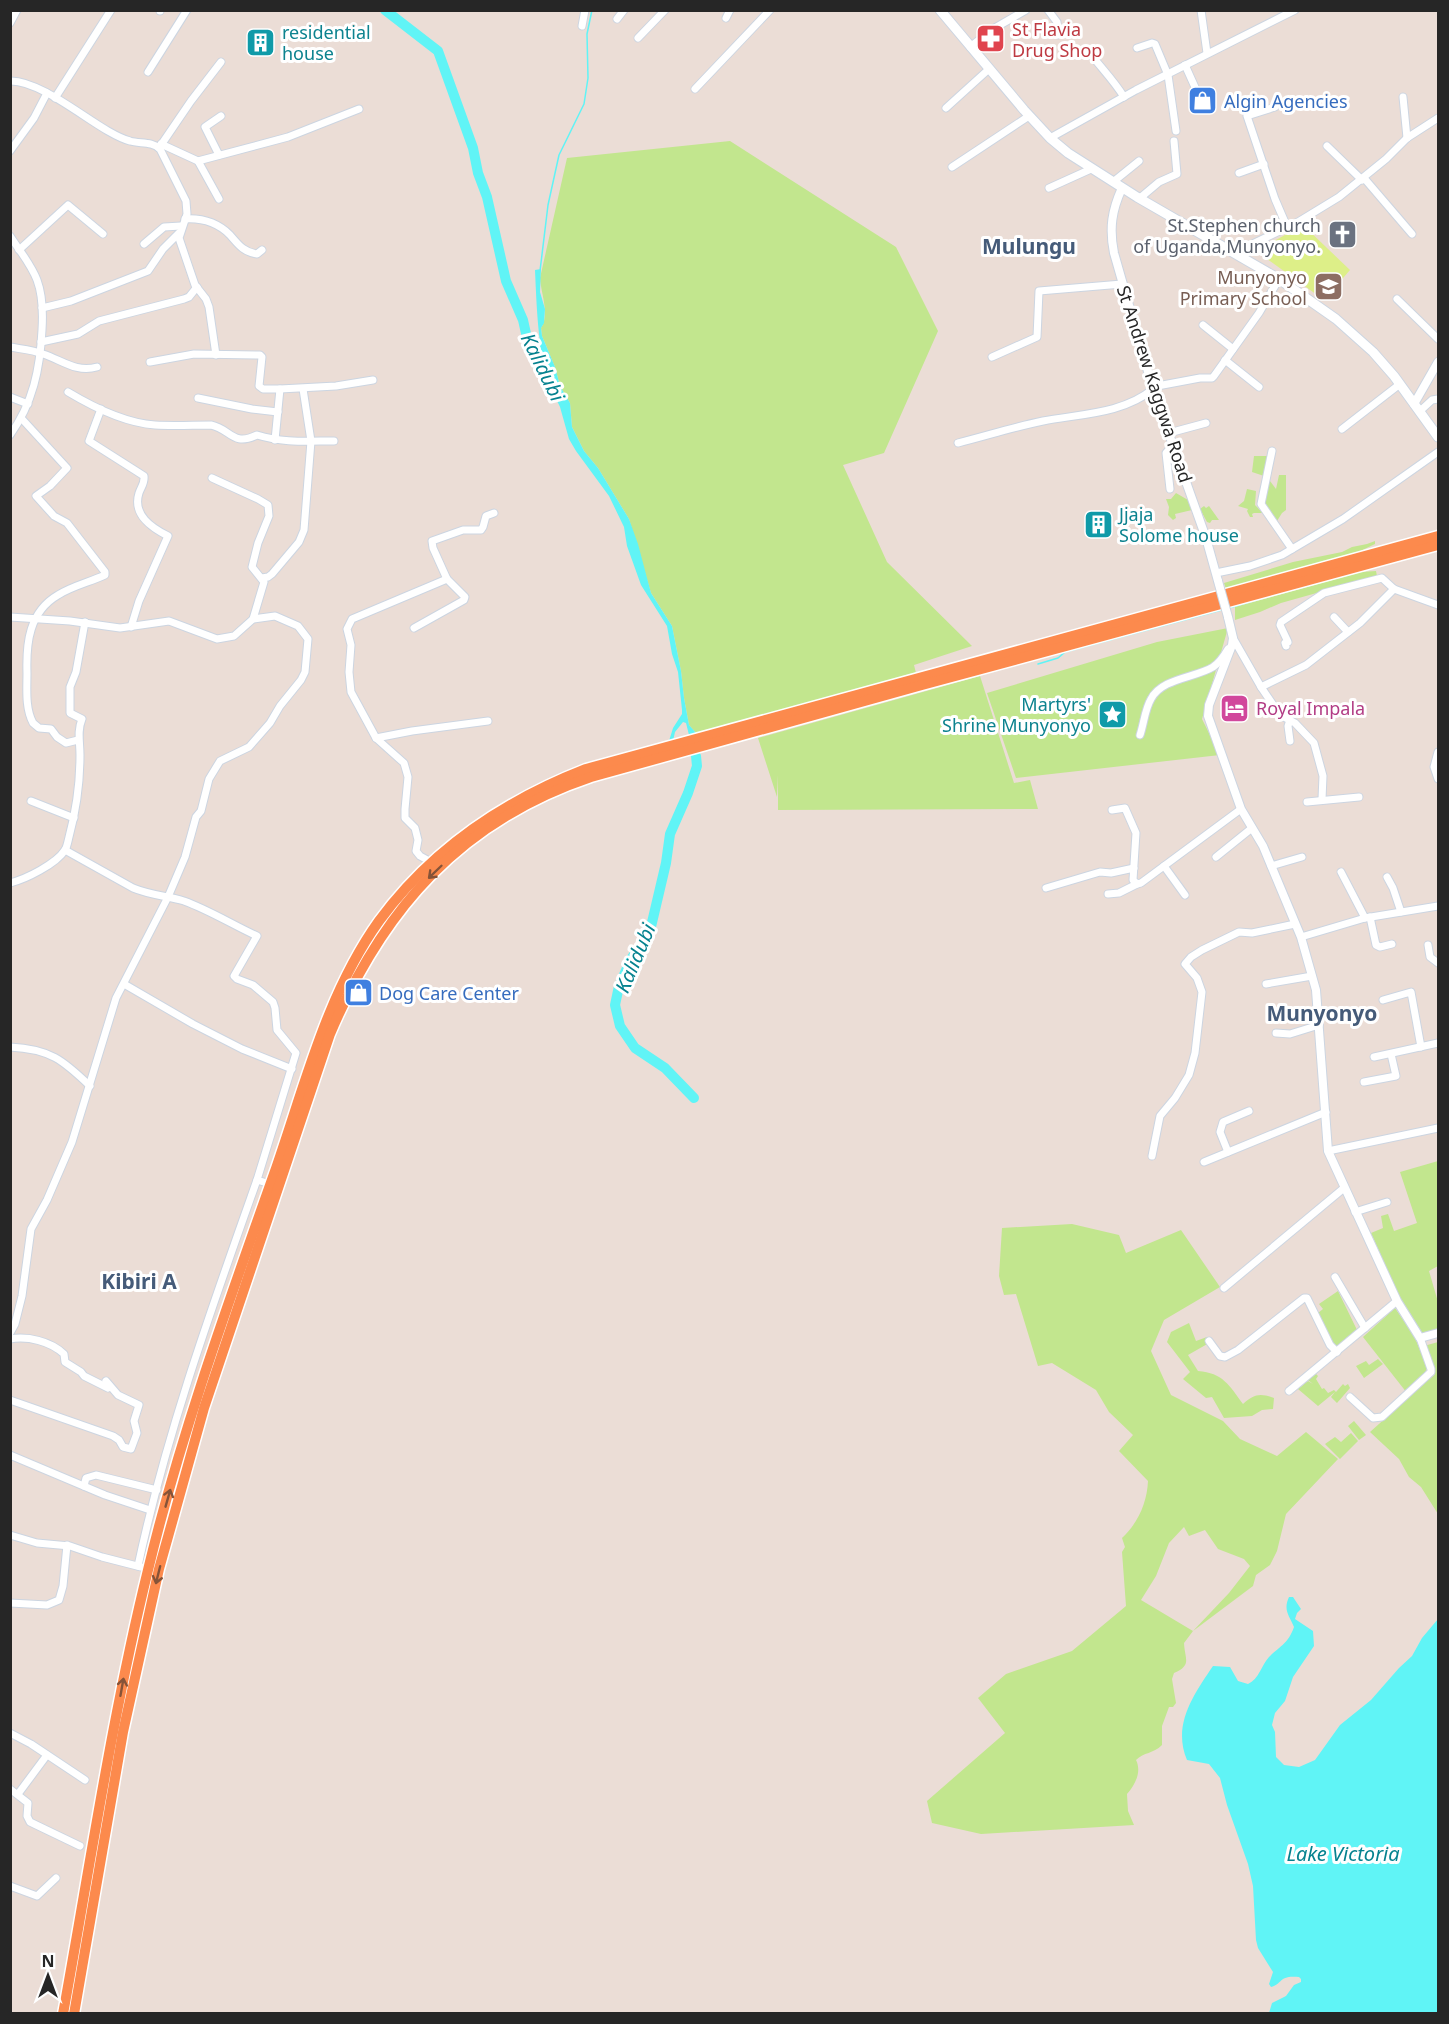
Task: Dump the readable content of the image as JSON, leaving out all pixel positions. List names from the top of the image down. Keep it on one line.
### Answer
{"streets":{"street":["St Andrew Kaggwa Road"]},"districts":["Mulungu","Munyonyo","Kibiri A"],"water":["Kalidubi","Lake Victoria"],"places":{"pharmacy":["St Flavia Drug Shop"],"building":["residential house","Jjaja Solome house"],"shop":["Algin Agencies","Dog Care Center"],"church":["St.Stephen church of Uganda,Munyonyo."],"school or university":["Munyonyo Primary School"],"hotel":["Royal Impala"],"place":["Martyrs' Shrine Munyonyo"]},"north":"top"}
